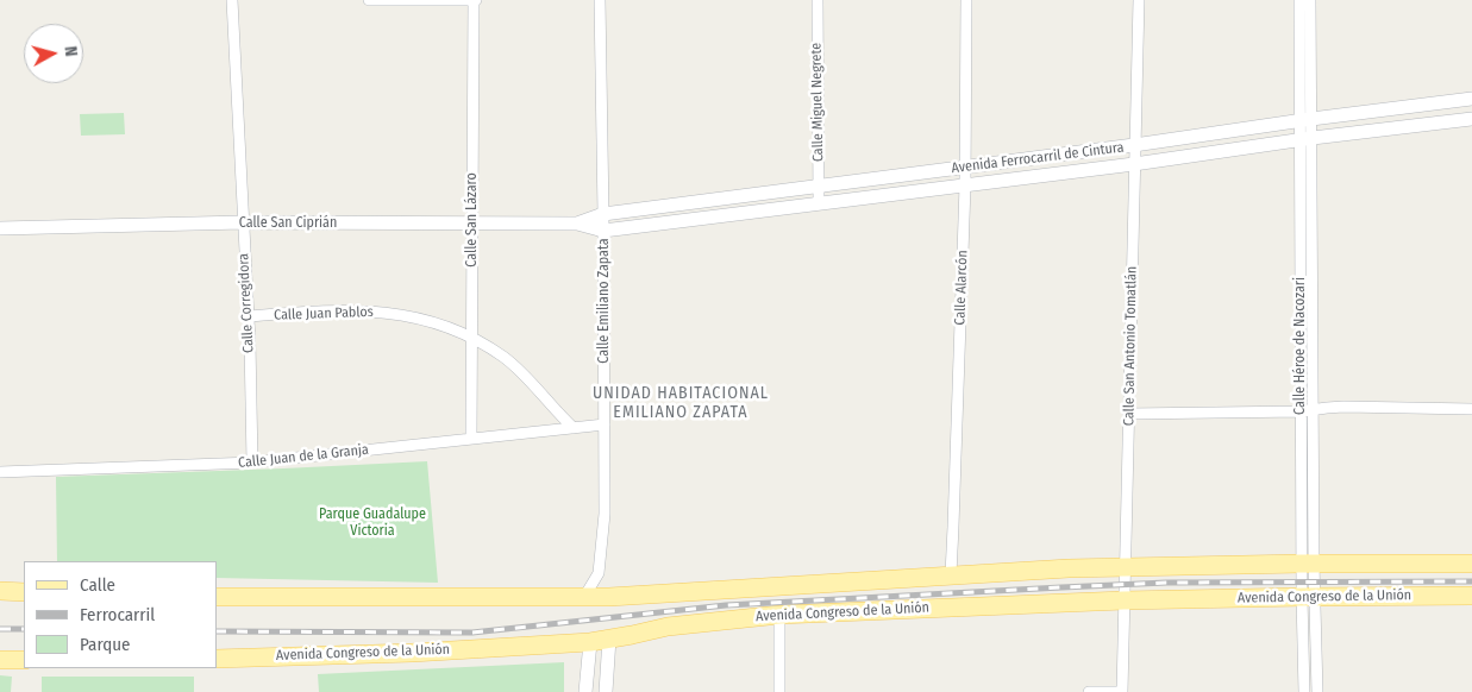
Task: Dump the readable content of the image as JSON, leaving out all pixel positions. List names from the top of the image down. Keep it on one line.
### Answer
{"streets":{"main road":["Avenida Congreso de la Unión"],"street":["Calle Miguel Negrete","Avenida Ferrocarril de Cintura","Calle San Lázaro","Calle San Ciprián","Calle Alarcón","Calle Emiliano Zapata","Calle Corregidora","Calle Juan Pablos","Calle San Antonio Tomatlán","Calle Héroe de Nacozari","Calle Juan de la Granja"]},"crossings":[["Calle Miguel Negrete","Avenida Ferrocarril de Cintura"],["Avenida Ferrocarril de Cintura","Calle San Ciprián"],["Avenida Ferrocarril de Cintura","Calle Alarcón"],["Avenida Ferrocarril de Cintura","Calle Emiliano Zapata"],["Avenida Ferrocarril de Cintura","Calle San Antonio Tomatlán"],["Avenida Ferrocarril de Cintura","Calle Héroe de Nacozari"],["Calle San Lázaro","Calle San Ciprián"],["Calle San Lázaro","Calle Juan Pablos"],["Calle San Lázaro","Calle Juan de la Granja"],["Calle San Ciprián","Calle Emiliano Zapata"],["Calle San Ciprián","Calle Corregidora"],["Calle Alarcón","Avenida Congreso de la Unión"],["Calle Emiliano Zapata","Calle Juan de la Granja"],["Calle Emiliano Zapata","Avenida Congreso de la Unión"],["Calle Corregidora","Calle Juan Pablos"],["Calle Corregidora","Calle Juan de la Granja"],["Calle Juan Pablos","Calle Juan de la Granja"],["Calle San Antonio Tomatlán","Avenida Congreso de la Unión"],["Calle Héroe de Nacozari","Avenida Congreso de la Unión"]],"districts":["UNIDAD HABITACIONAL EMILIANO ZAPATA"],"parks":["Parque Guadalupe Victoria"],"legend":["Calle","Ferrocarril","Parque"],"north":"right"}
